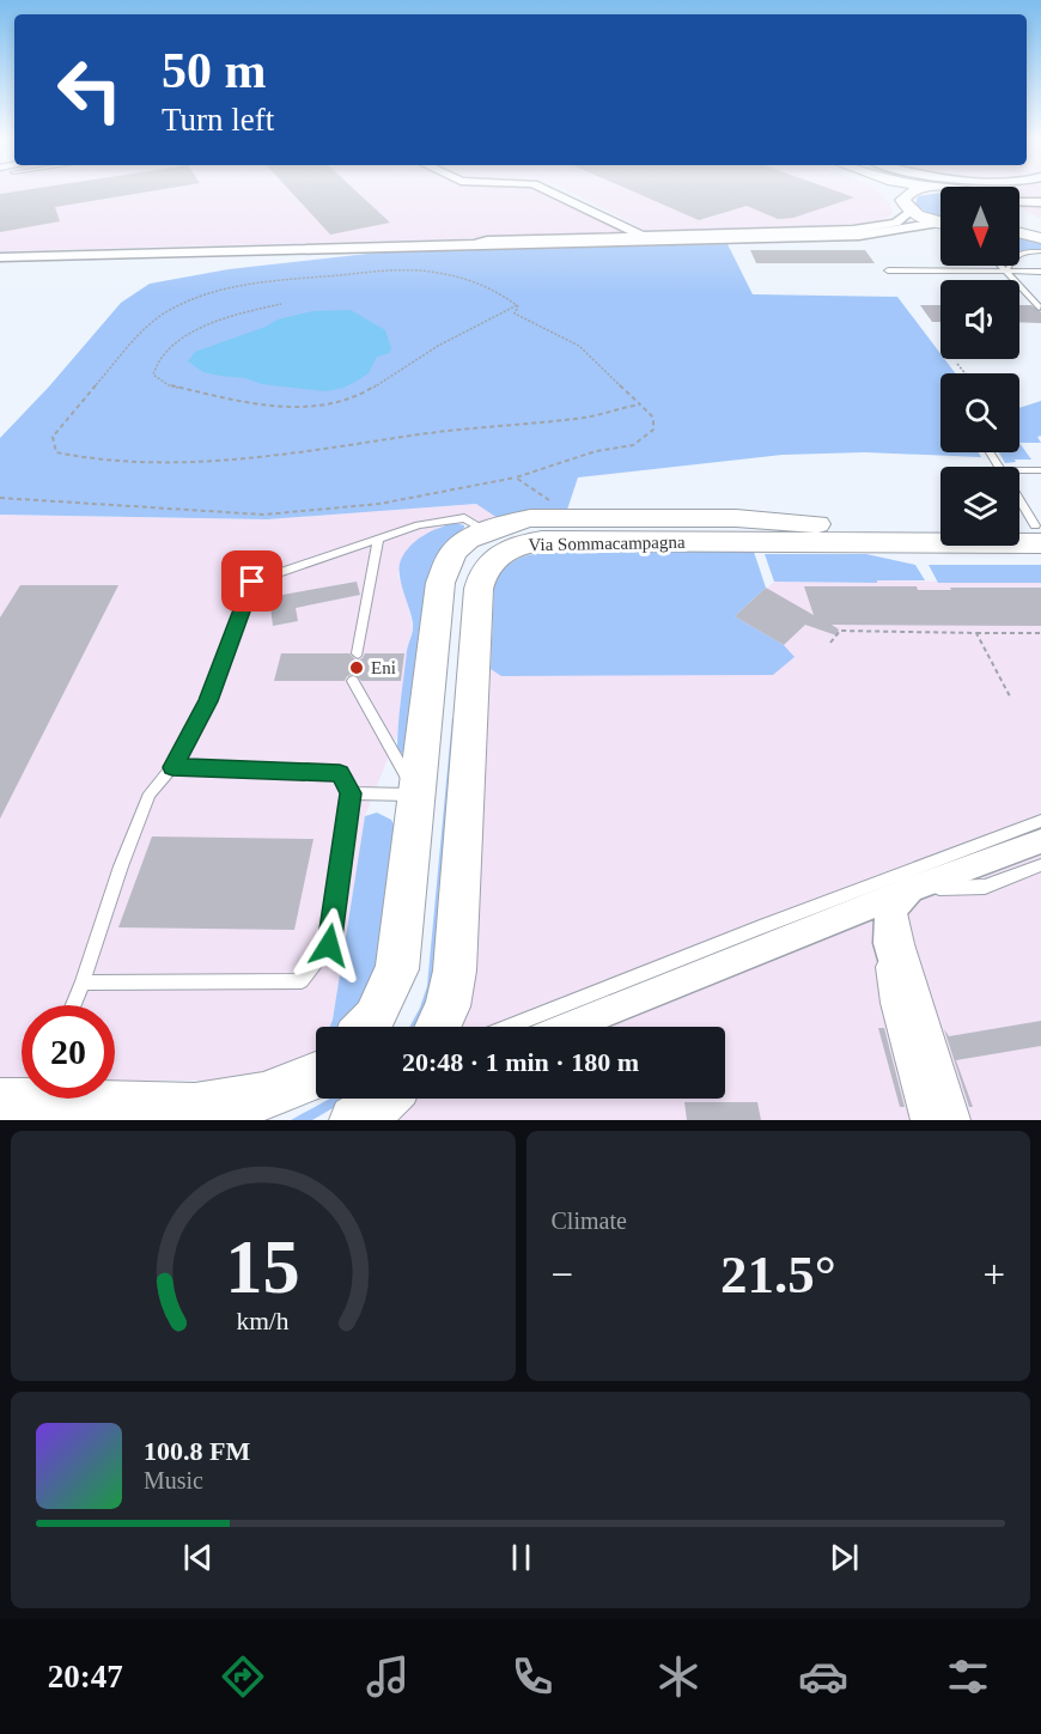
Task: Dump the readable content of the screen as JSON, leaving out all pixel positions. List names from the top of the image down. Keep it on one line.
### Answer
{"streets":{"street":["Via Sommacampagna"]},"places":["Eni"],"north":"bottom","page":{"turn":["50 m","Turn left"],"limit":"20","trip":"20:48 · 1 min · 180 m","tile":"Climate","heat":["−","21.5°","+"],"song":["100.8 FM","Music"],"tabs":"20:47","gauge":["15","km/h"]}}
